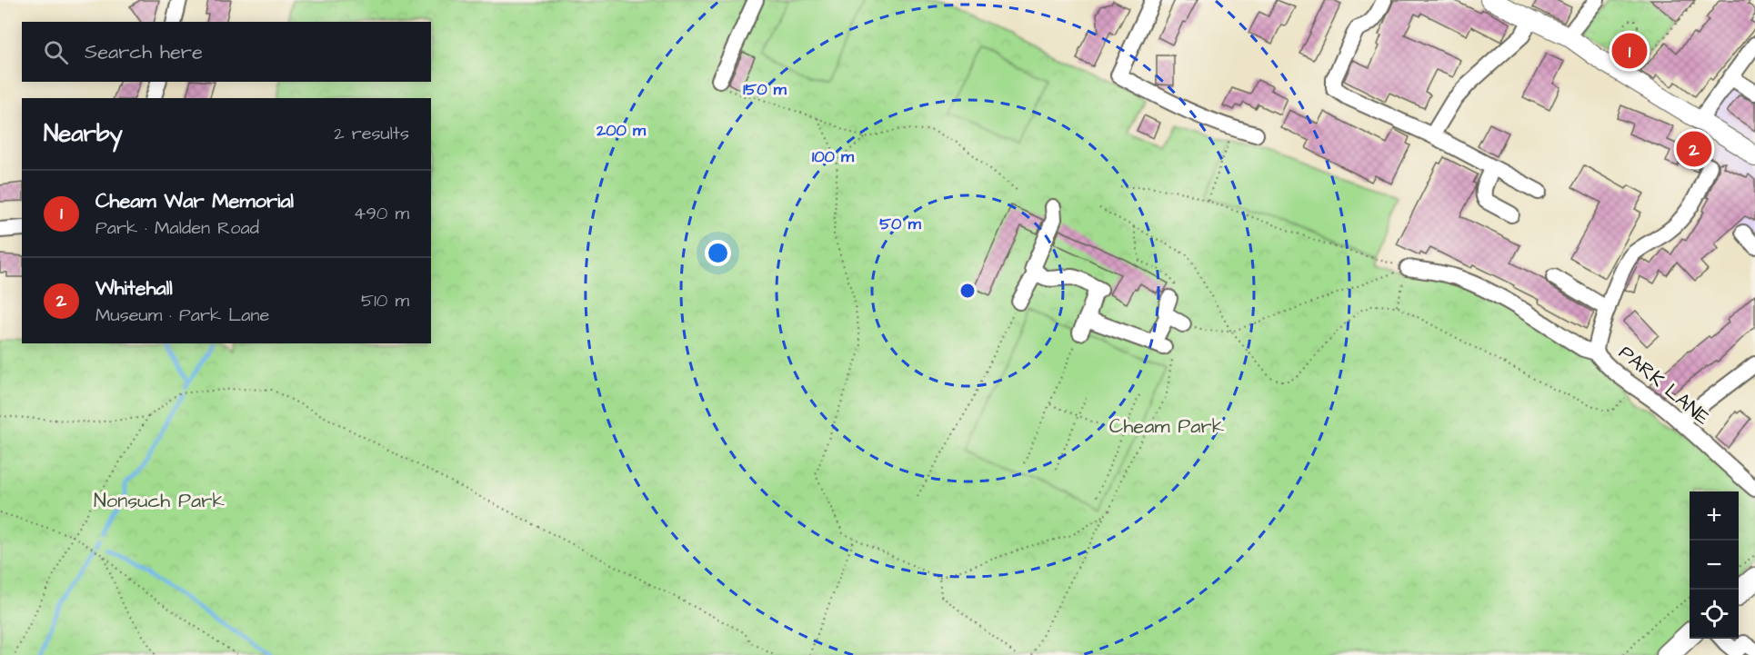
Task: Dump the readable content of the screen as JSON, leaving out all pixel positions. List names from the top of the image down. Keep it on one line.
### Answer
{"streets":{"street":["PARK LANE"]},"parks":["Cheam Park","Nonsuch Park"],"page":{"search":"Search here","pins":["1","2"],"heading":["Nearby","2 results"],"list":[{"mark":"1","name":"Cheam War Memorial","note":"Park · Malden Road","value":"490 m"},{"mark":"2","name":"Whitehall","note":"Museum · Park Lane","value":"510 m"}],"map_buttons":["+","−"]},"rings":["150 m","200 m","100 m","50 m"]}
